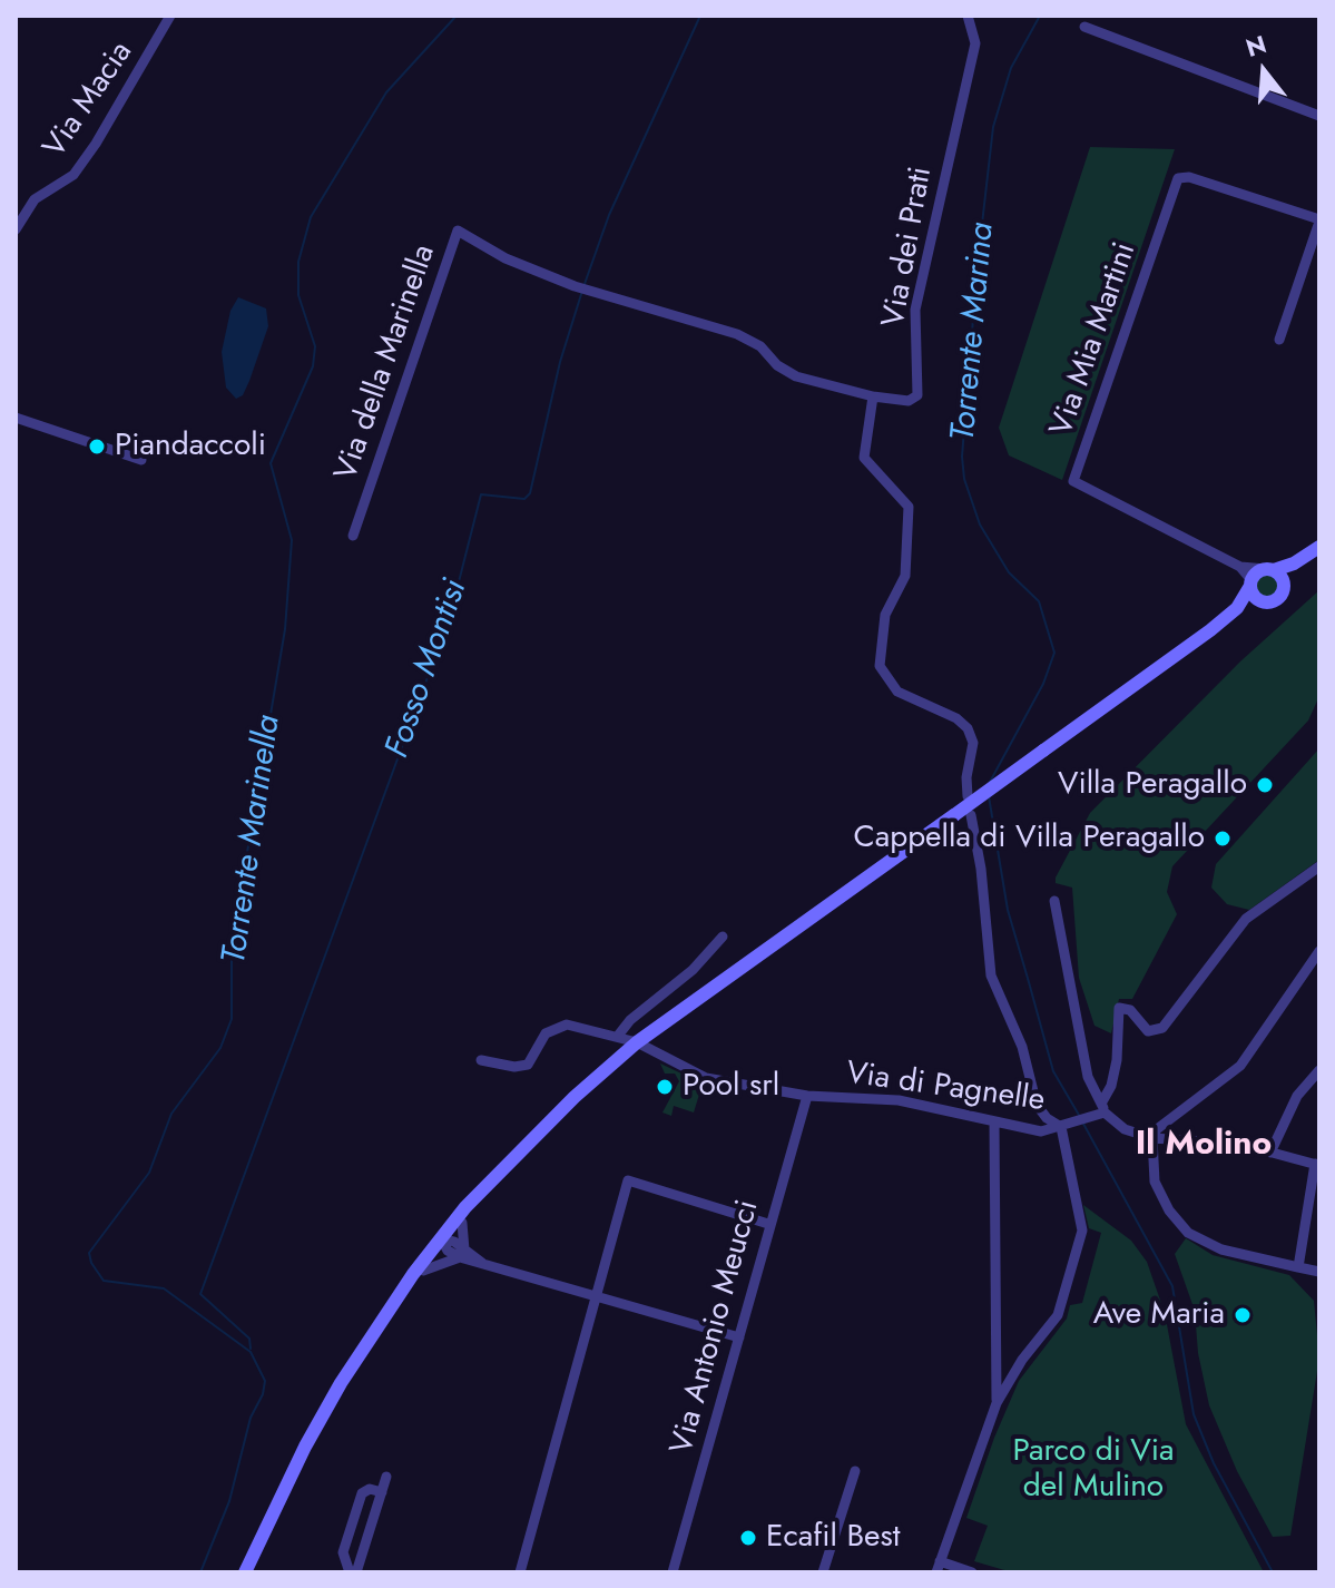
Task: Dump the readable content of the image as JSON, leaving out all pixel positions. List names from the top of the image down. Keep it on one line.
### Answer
{"streets":{"street":["Via Macia","Via dei Prati","Via Mia Martini","Via della Marinella","Via di Pagnelle","Via Antonio Meucci"]},"crossings":[["Via dei Prati","Via della Marinella"],["Via di Pagnelle","Via Antonio Meucci"]],"districts":["Il Molino"],"water":["Torrente Marina","Fosso Montisi","Torrente Marinella"],"parks":["Parco di Via del Mulino"],"places":["Piandaccoli","Villa Peragallo","Cappella di Villa Peragallo","Pool srl","Ave Maria","Ecafil Best"],"north":"top"}
